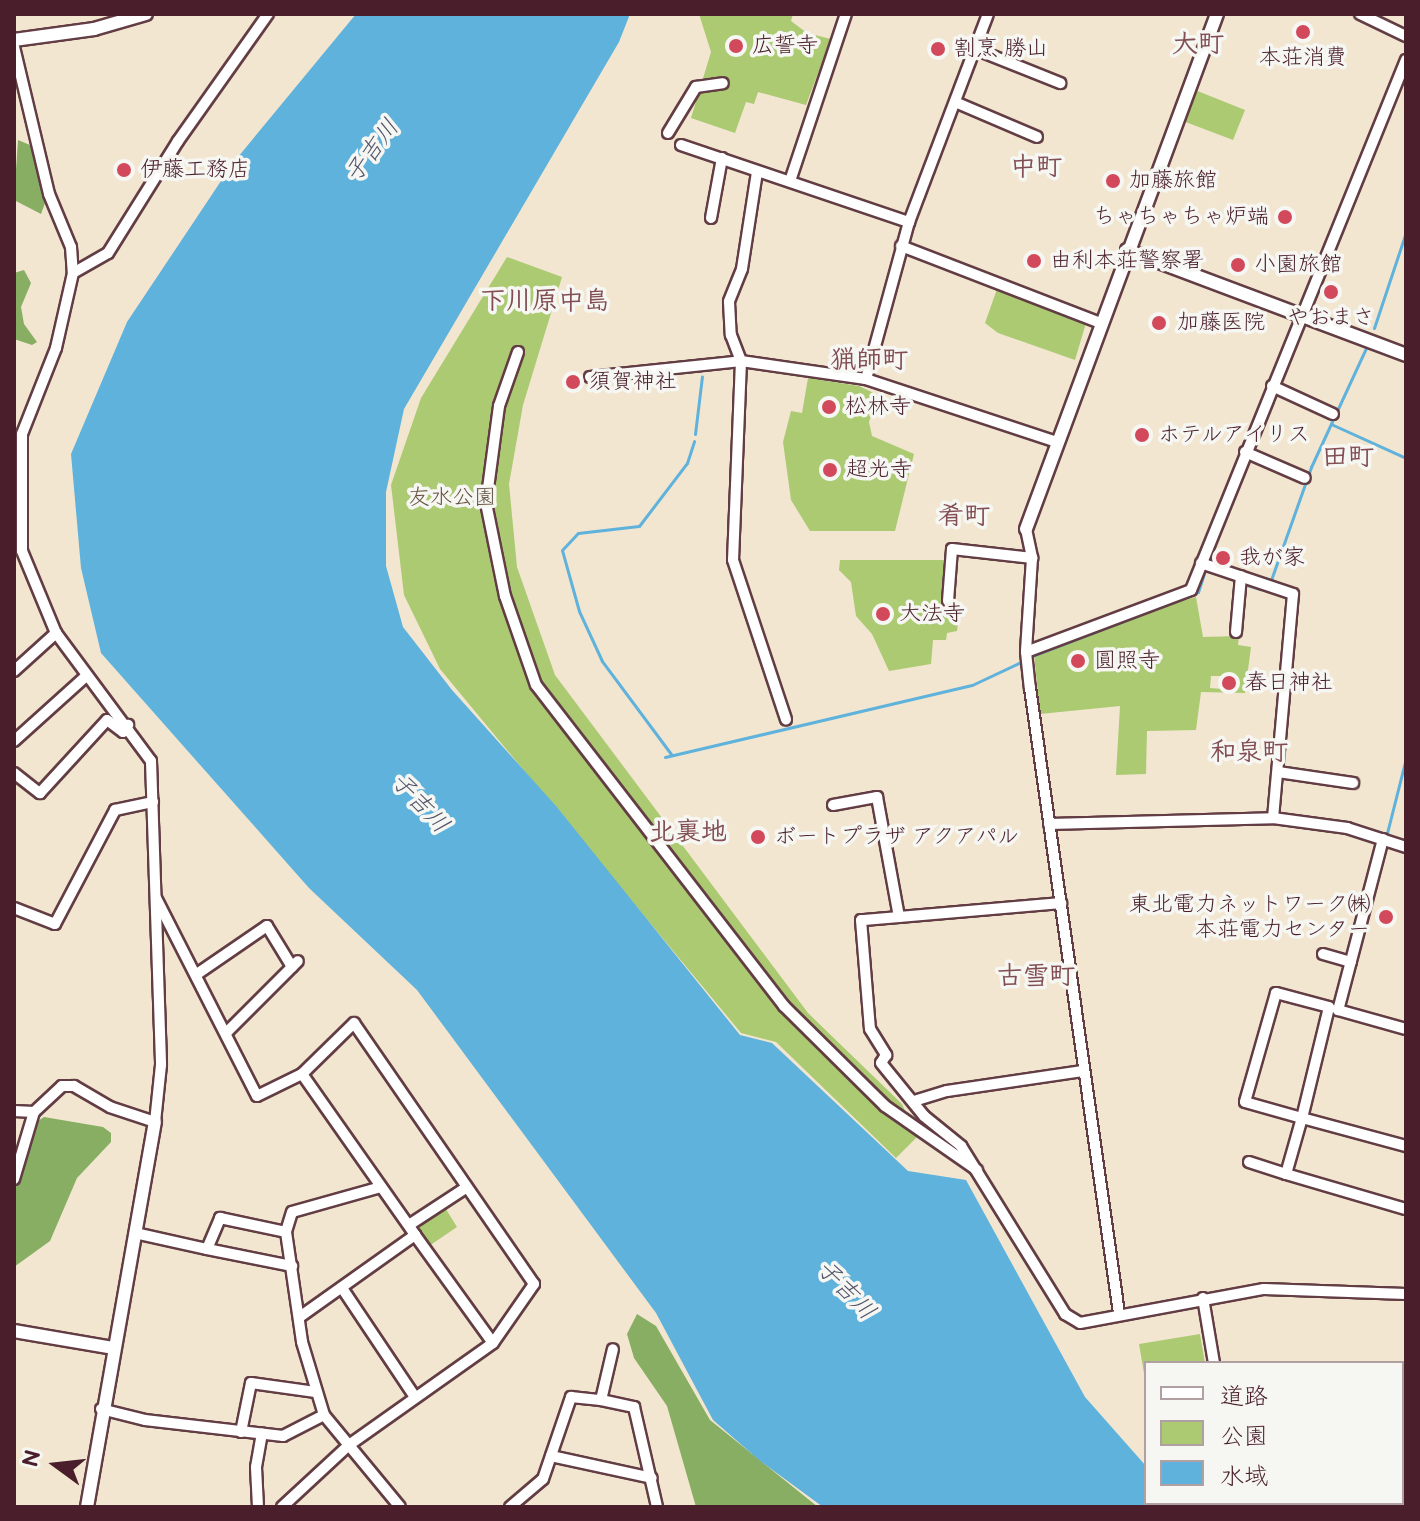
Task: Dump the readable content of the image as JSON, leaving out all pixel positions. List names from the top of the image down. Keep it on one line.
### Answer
{"districts":["大町","中町","下川原中島","猟師町","田町","肴町","和泉町","北裏地","古雪町"],"water":["子吉川"],"parks":["友水公園"],"places":["本荘消費","広誓寺","割烹 勝山","伊藤工務店","加藤旅館","ちゃちゃちゃ炉端","由利本荘警察署","小園旅館","やおまさ","加藤医院","須賀神社","松林寺","ホテルアイリス","超光寺","我が家","大法寺","圓照寺","春日神社","ボートプラザ アクアパル","東北電力ネットワーク㈱ 本荘電力センター"],"legend":["道路","公園","水域"],"north":"left"}
